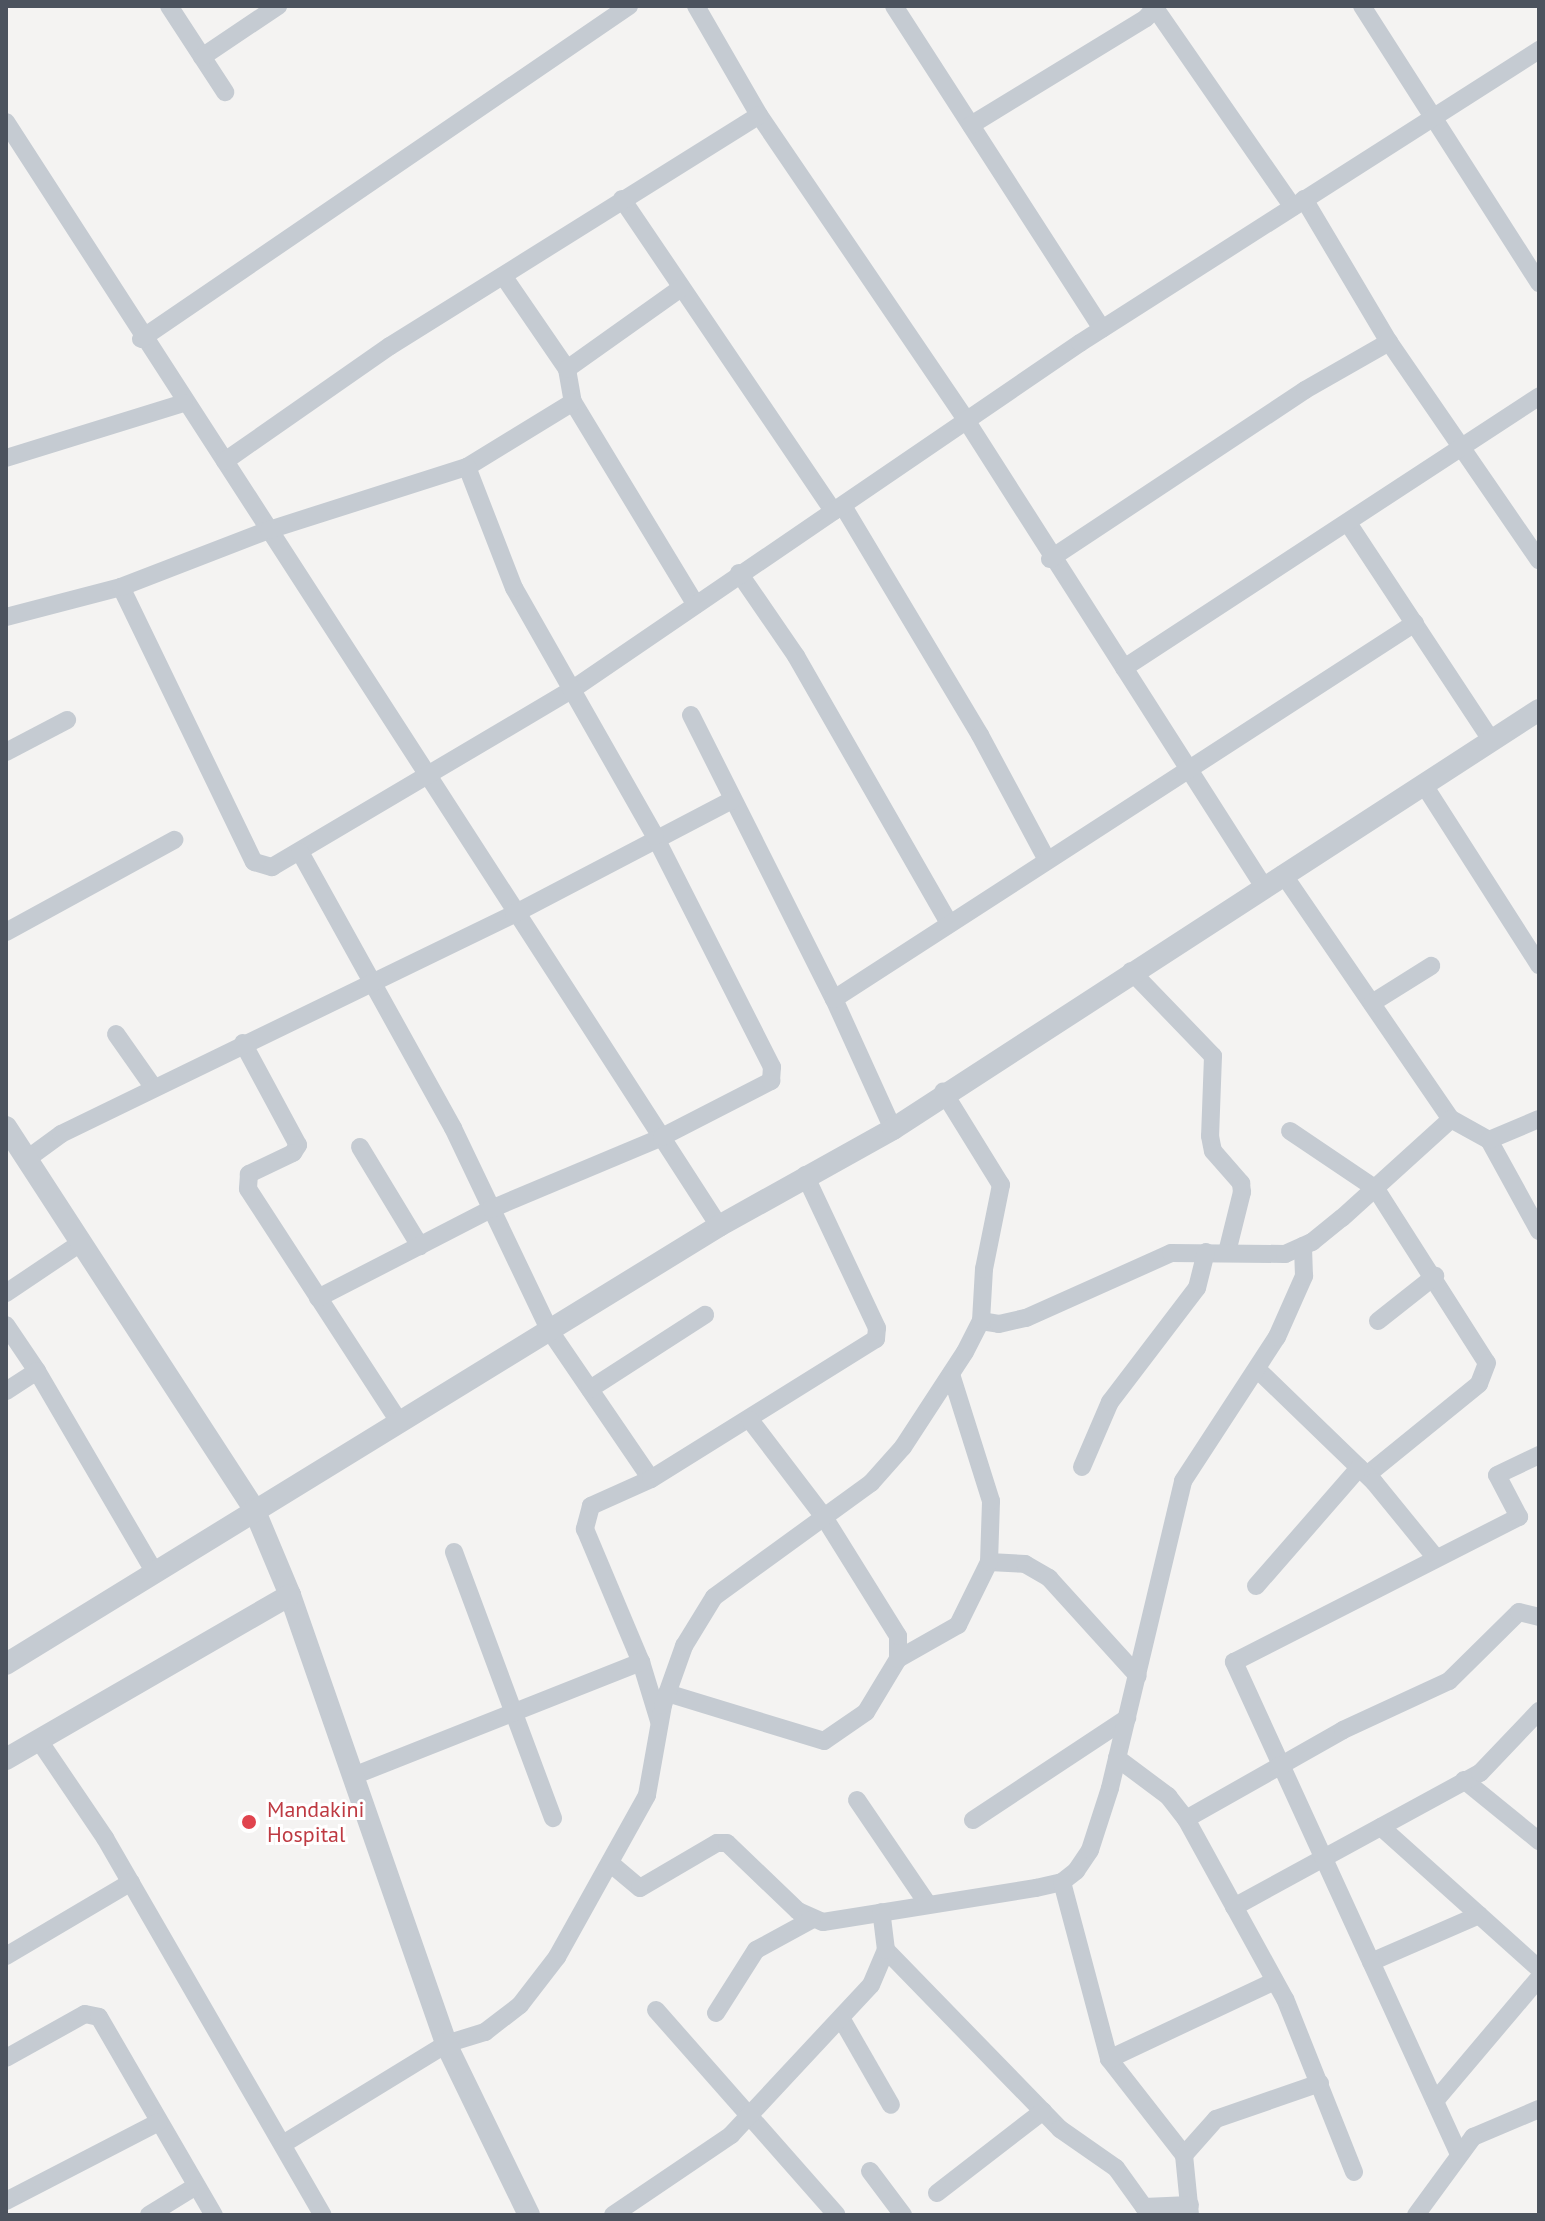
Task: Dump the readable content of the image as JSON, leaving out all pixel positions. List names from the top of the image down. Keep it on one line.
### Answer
{"places":["Mandakini Hospital"]}
